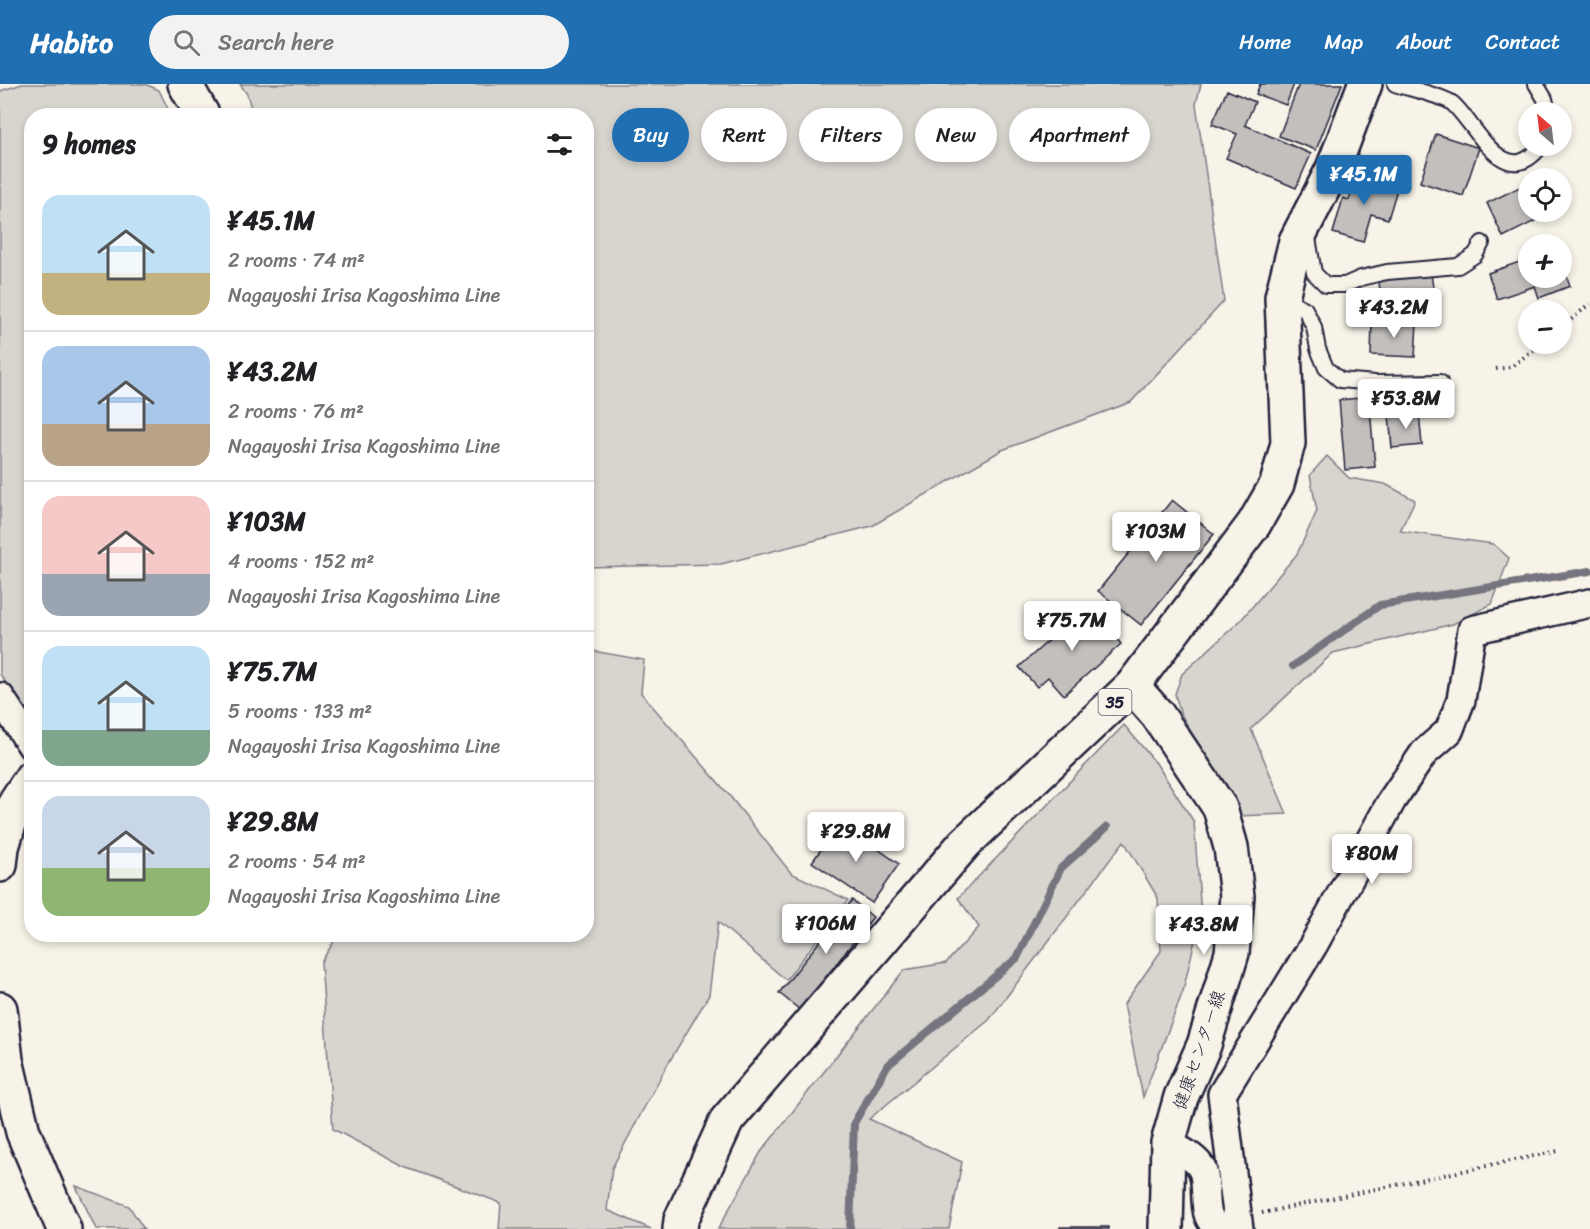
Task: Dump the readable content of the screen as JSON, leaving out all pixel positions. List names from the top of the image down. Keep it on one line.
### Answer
{"streets":{"main road":["35","健康センター線"]},"crossings":[["35","健康センター線"]],"north":"top left","page":{"header":"Habito","search":"Search here","nav":["Home","Map","About","Contact"],"map_buttons":["+","−"],"chip":["Buy","Rent","Filters","New","Apartment"],"heading":"9 homes","price":["¥45.1M","¥43.2M","¥53.8M","¥103M","¥75.7M","¥29.8M","¥80M","¥106M","¥43.8M"],"list":[{"name":"¥45.1M","note":"2 rooms · 74 m² · Nagayoshi Irisa Kagoshima Line"},{"name":"¥43.2M","note":"2 rooms · 76 m² · Nagayoshi Irisa Kagoshima Line"},{"name":"¥103M","note":"4 rooms · 152 m² · Nagayoshi Irisa Kagoshima Line"},{"name":"¥75.7M","note":"5 rooms · 133 m² · Nagayoshi Irisa Kagoshima Line"},{"name":"¥29.8M","note":"2 rooms · 54 m² · Nagayoshi Irisa Kagoshima Line"}]}}
